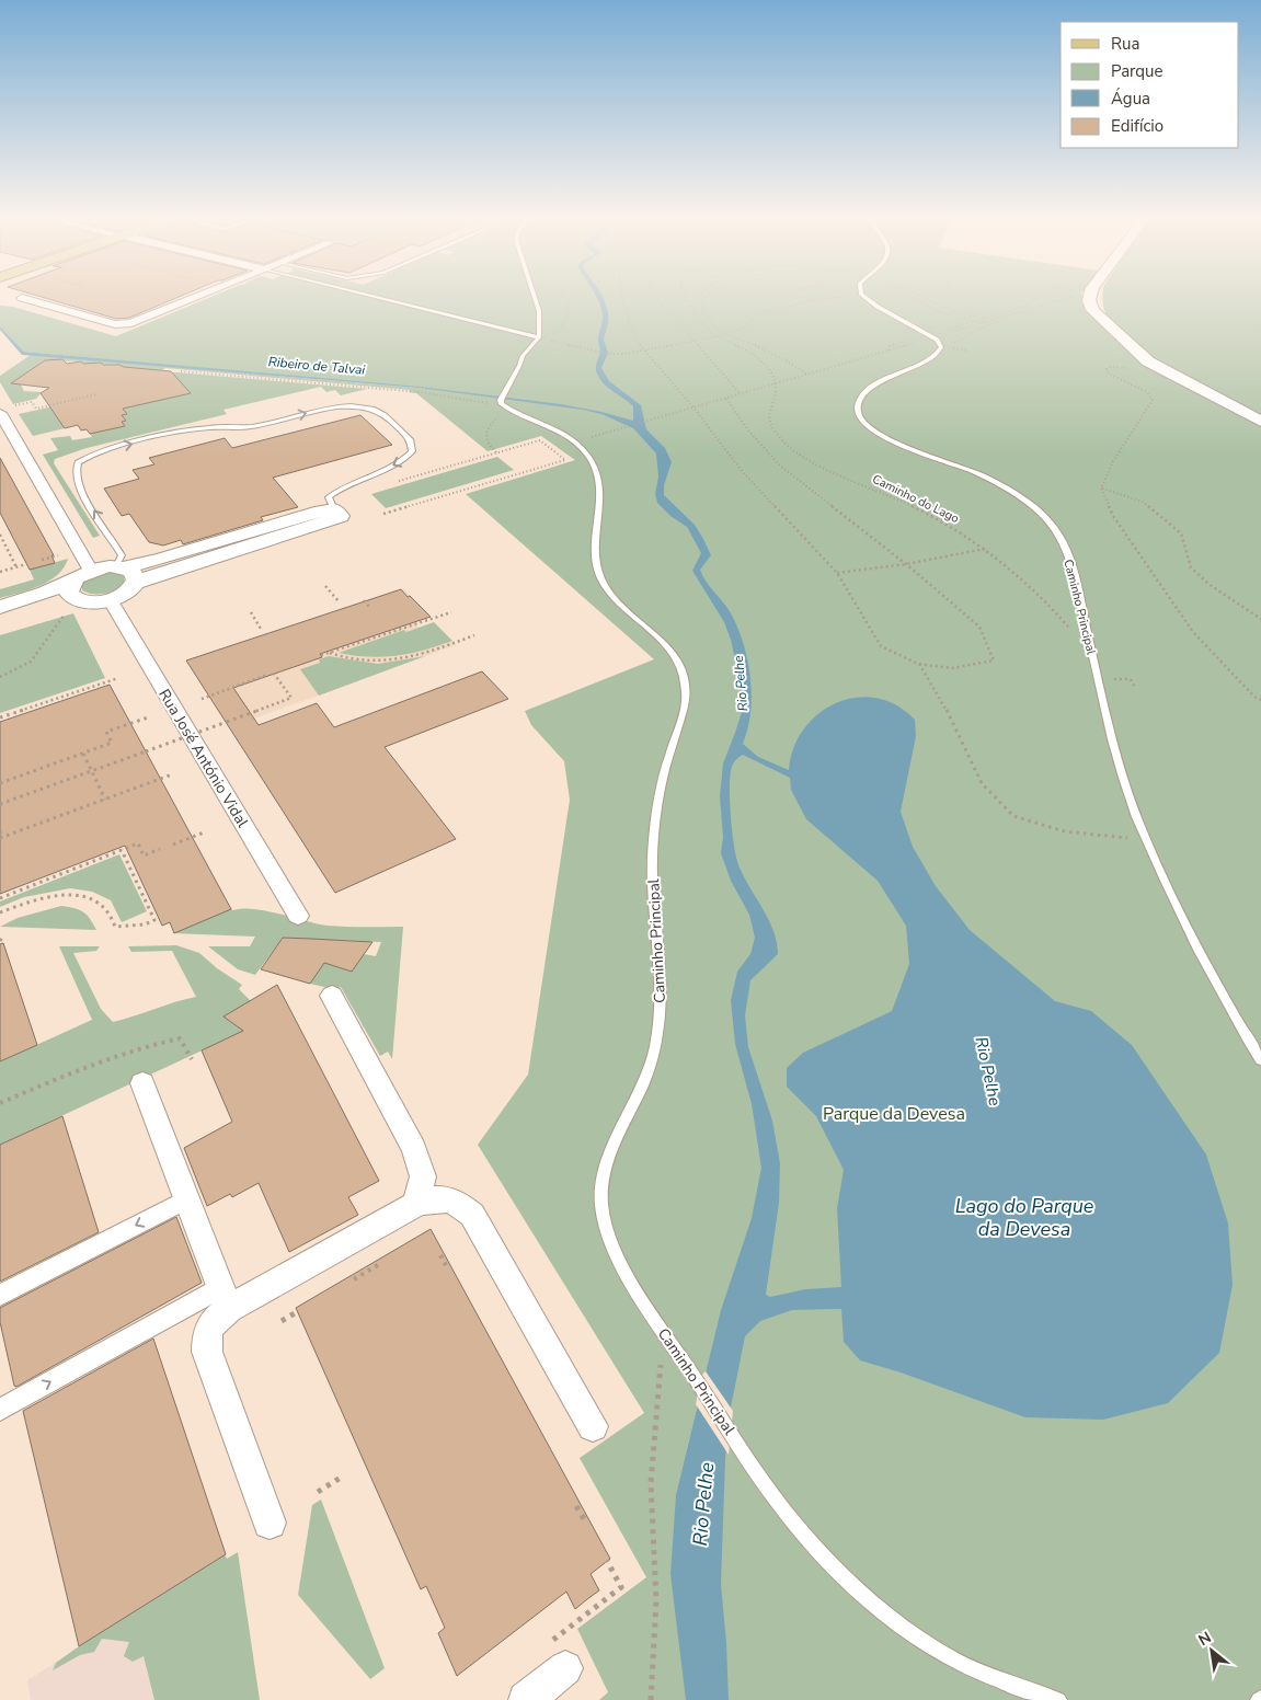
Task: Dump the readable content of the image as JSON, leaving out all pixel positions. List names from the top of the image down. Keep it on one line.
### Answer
{"streets":{"street":["Rua José António Vidal"],"lane":["Caminho Principal"],"path":["Caminho do Lago"]},"crossings":[["Caminho do Lago","Caminho Principal"]],"water":["Ribeiro de Talvai","Rio Pelhe","Lago do Parque da Devesa"],"parks":["Parque da Devesa"],"legend":["Rua","Parque","Água","Edifício"],"north":"top left"}
